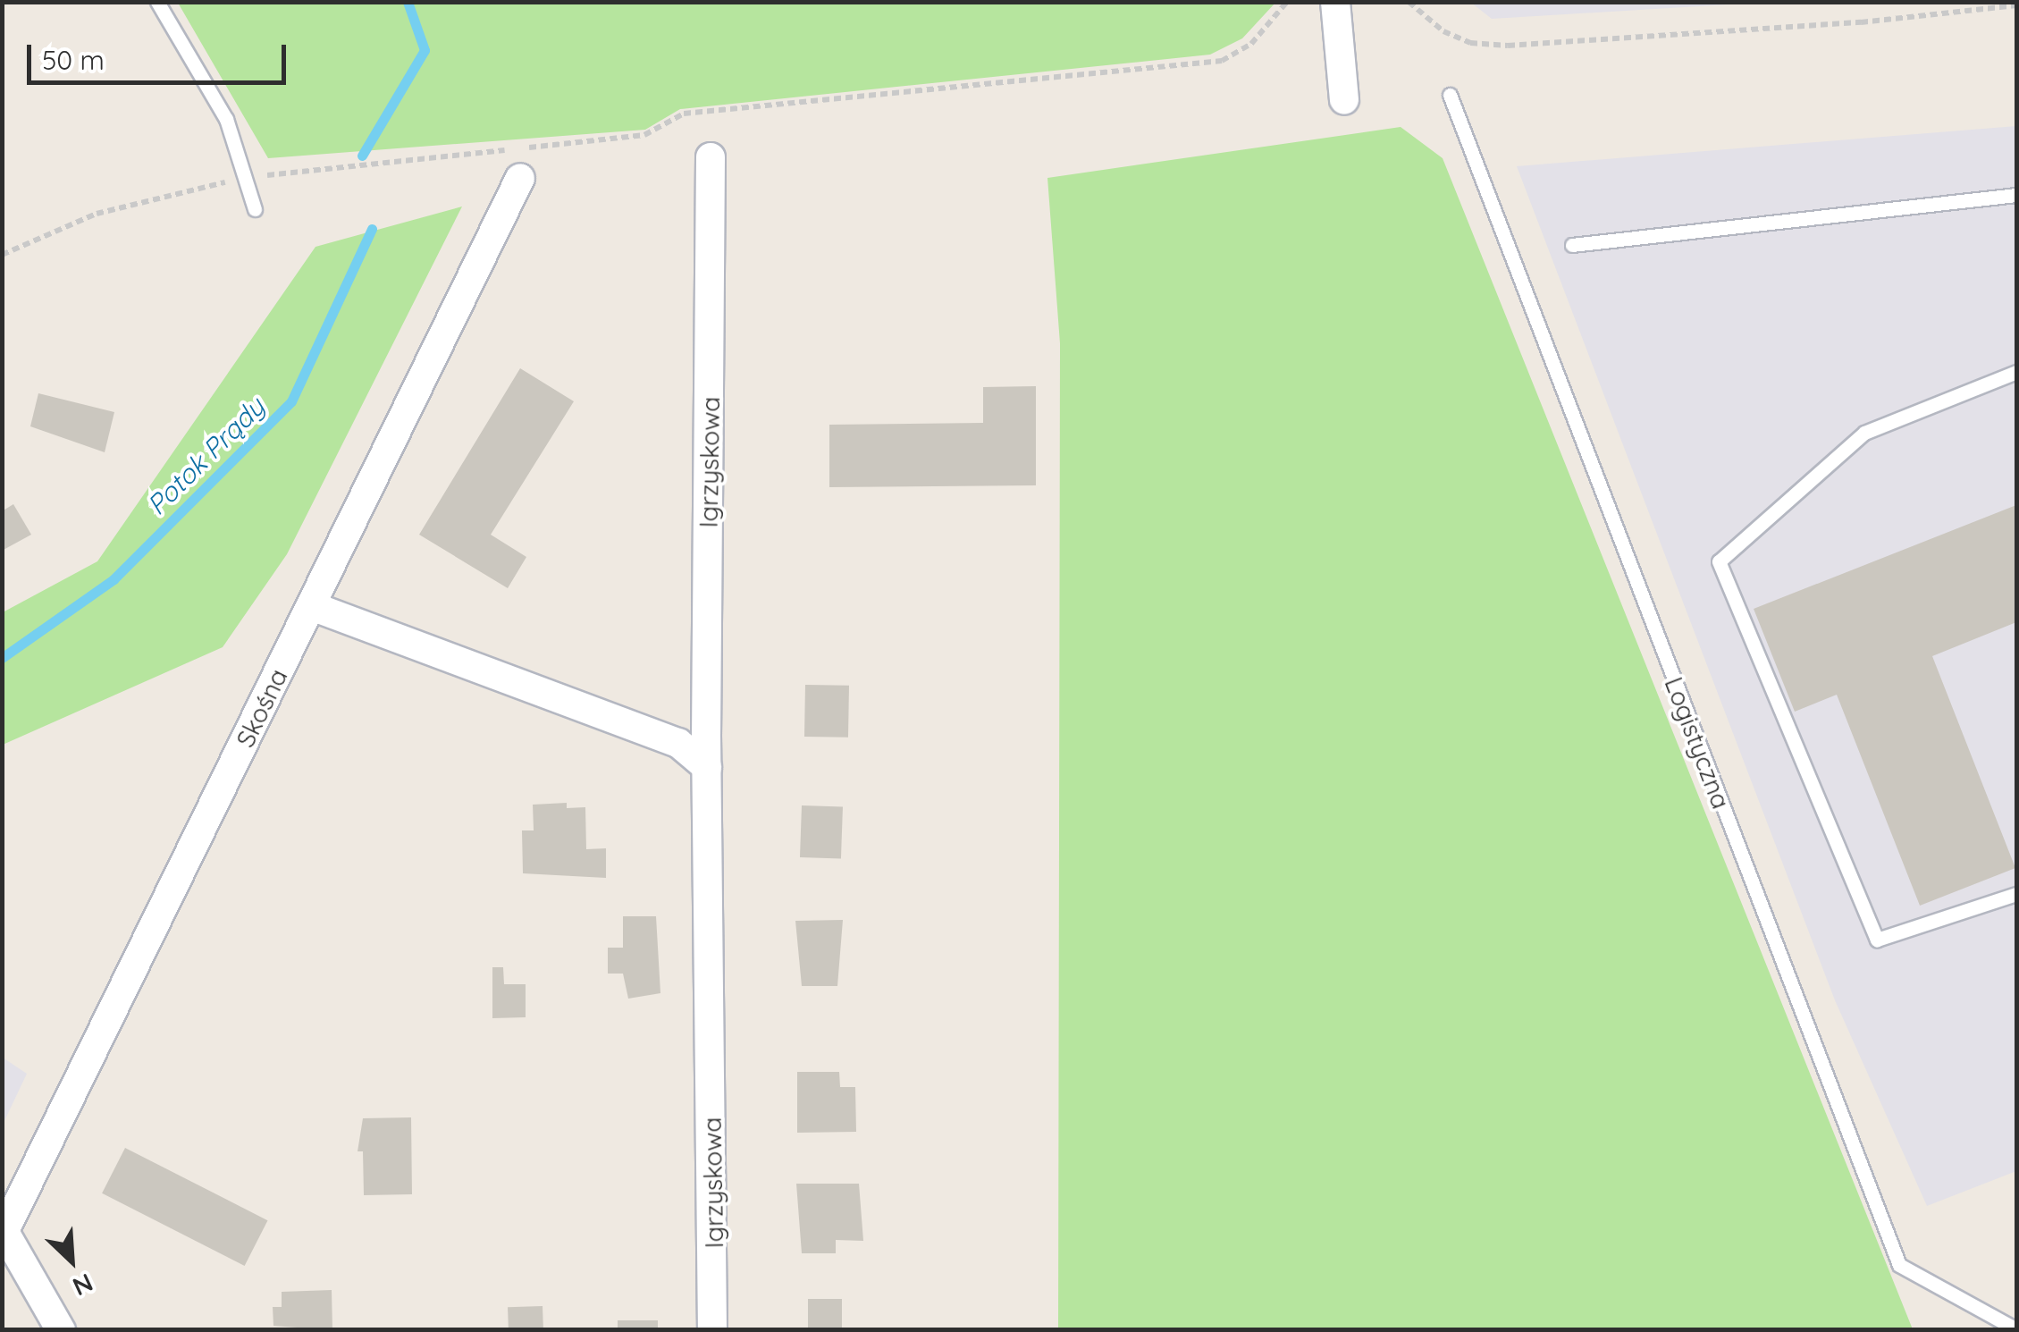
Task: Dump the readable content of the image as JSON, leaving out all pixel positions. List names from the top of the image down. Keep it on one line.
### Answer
{"streets":{"street":["Igrzyskowa","Skośna"],"lane":["Logistyczna"]},"water":["Potok Prądy"],"scale_bar":"50 m","north":"bottom right"}
